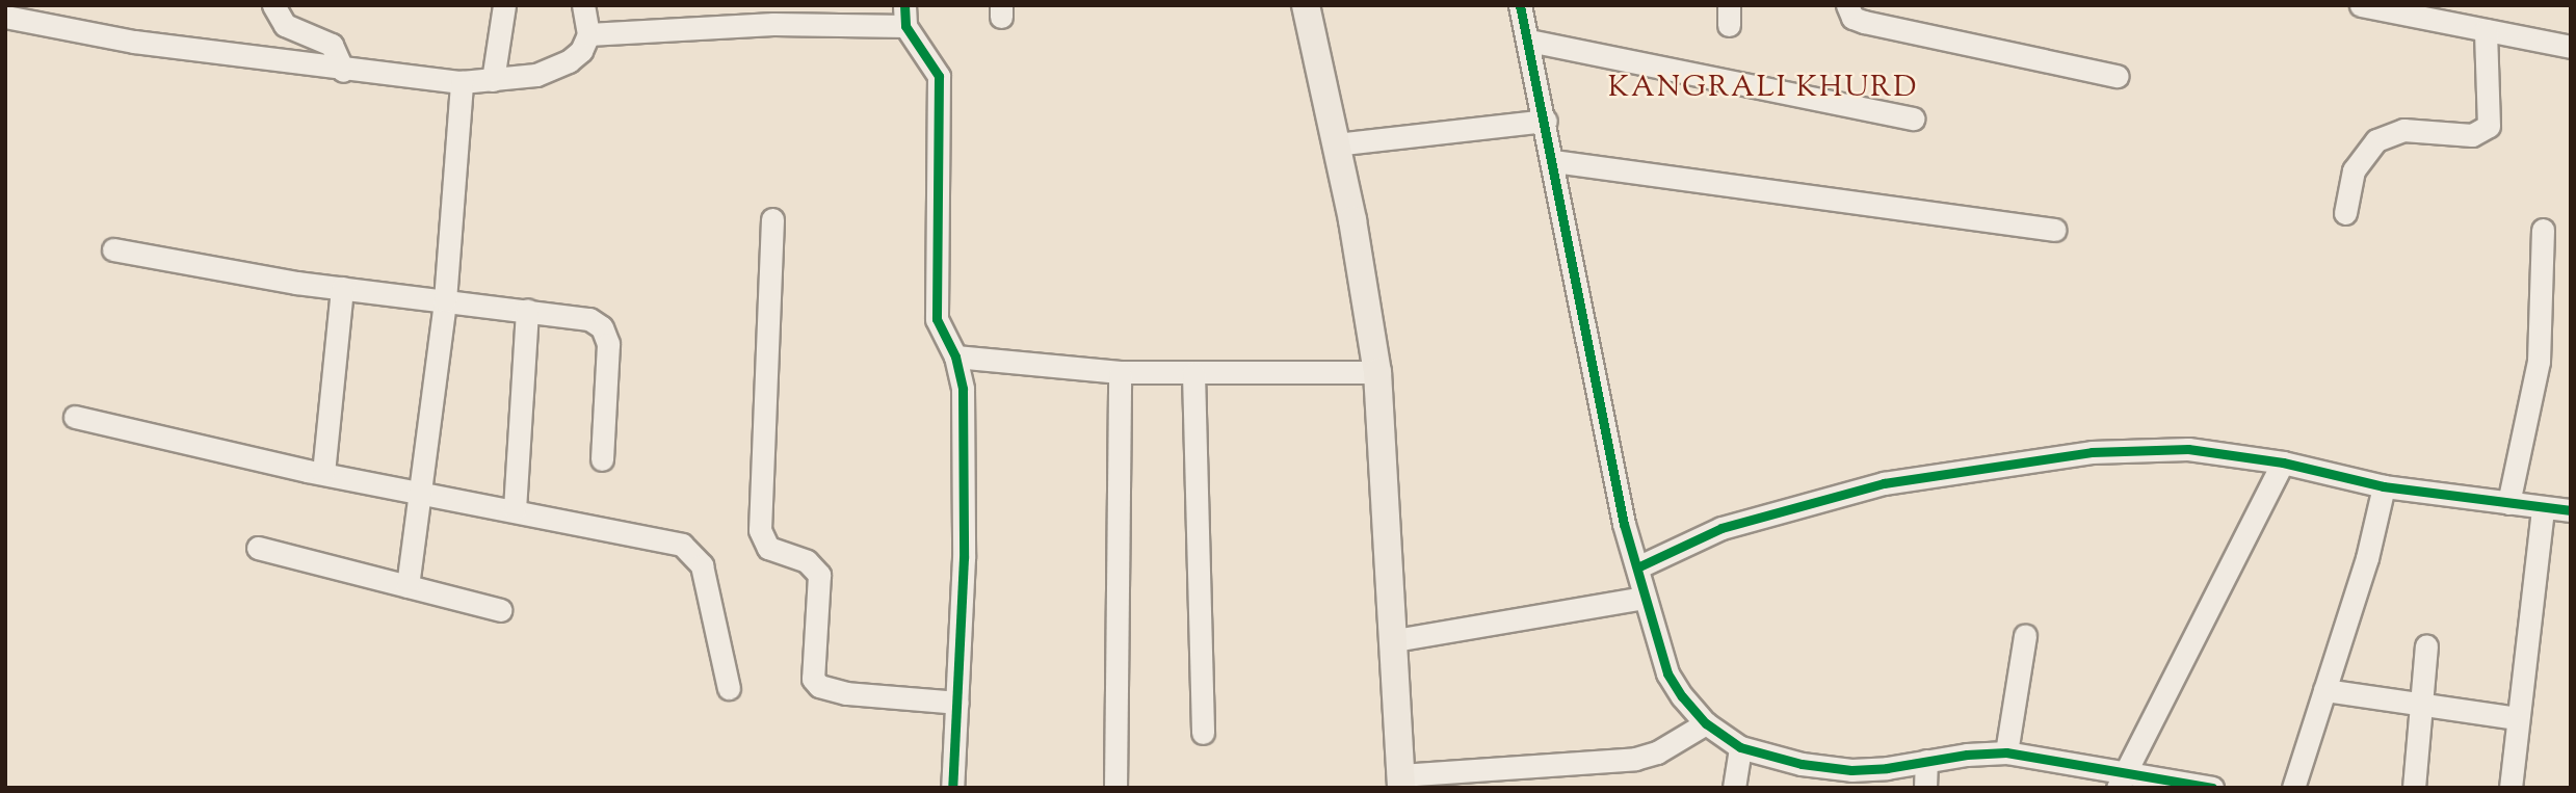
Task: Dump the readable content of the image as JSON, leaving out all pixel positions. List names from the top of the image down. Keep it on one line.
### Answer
{"districts":["KANGRALI KHURD"]}
